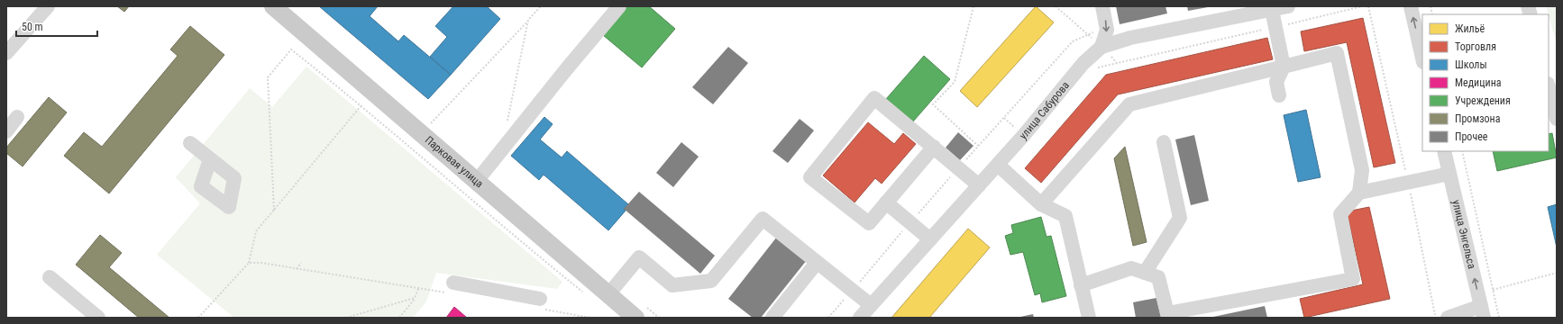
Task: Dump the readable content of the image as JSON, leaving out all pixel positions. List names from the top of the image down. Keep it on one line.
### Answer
{"streets":{"main road":["Парковая улица"],"street":["улица Сабурова","улица Энгельса"]},"one_way":["улица Энгельса"],"legend":["Жильё","Торговля","Школы","Медицина","Учреждения","Промзона","Прочее"],"scale_bar":"50 m"}
